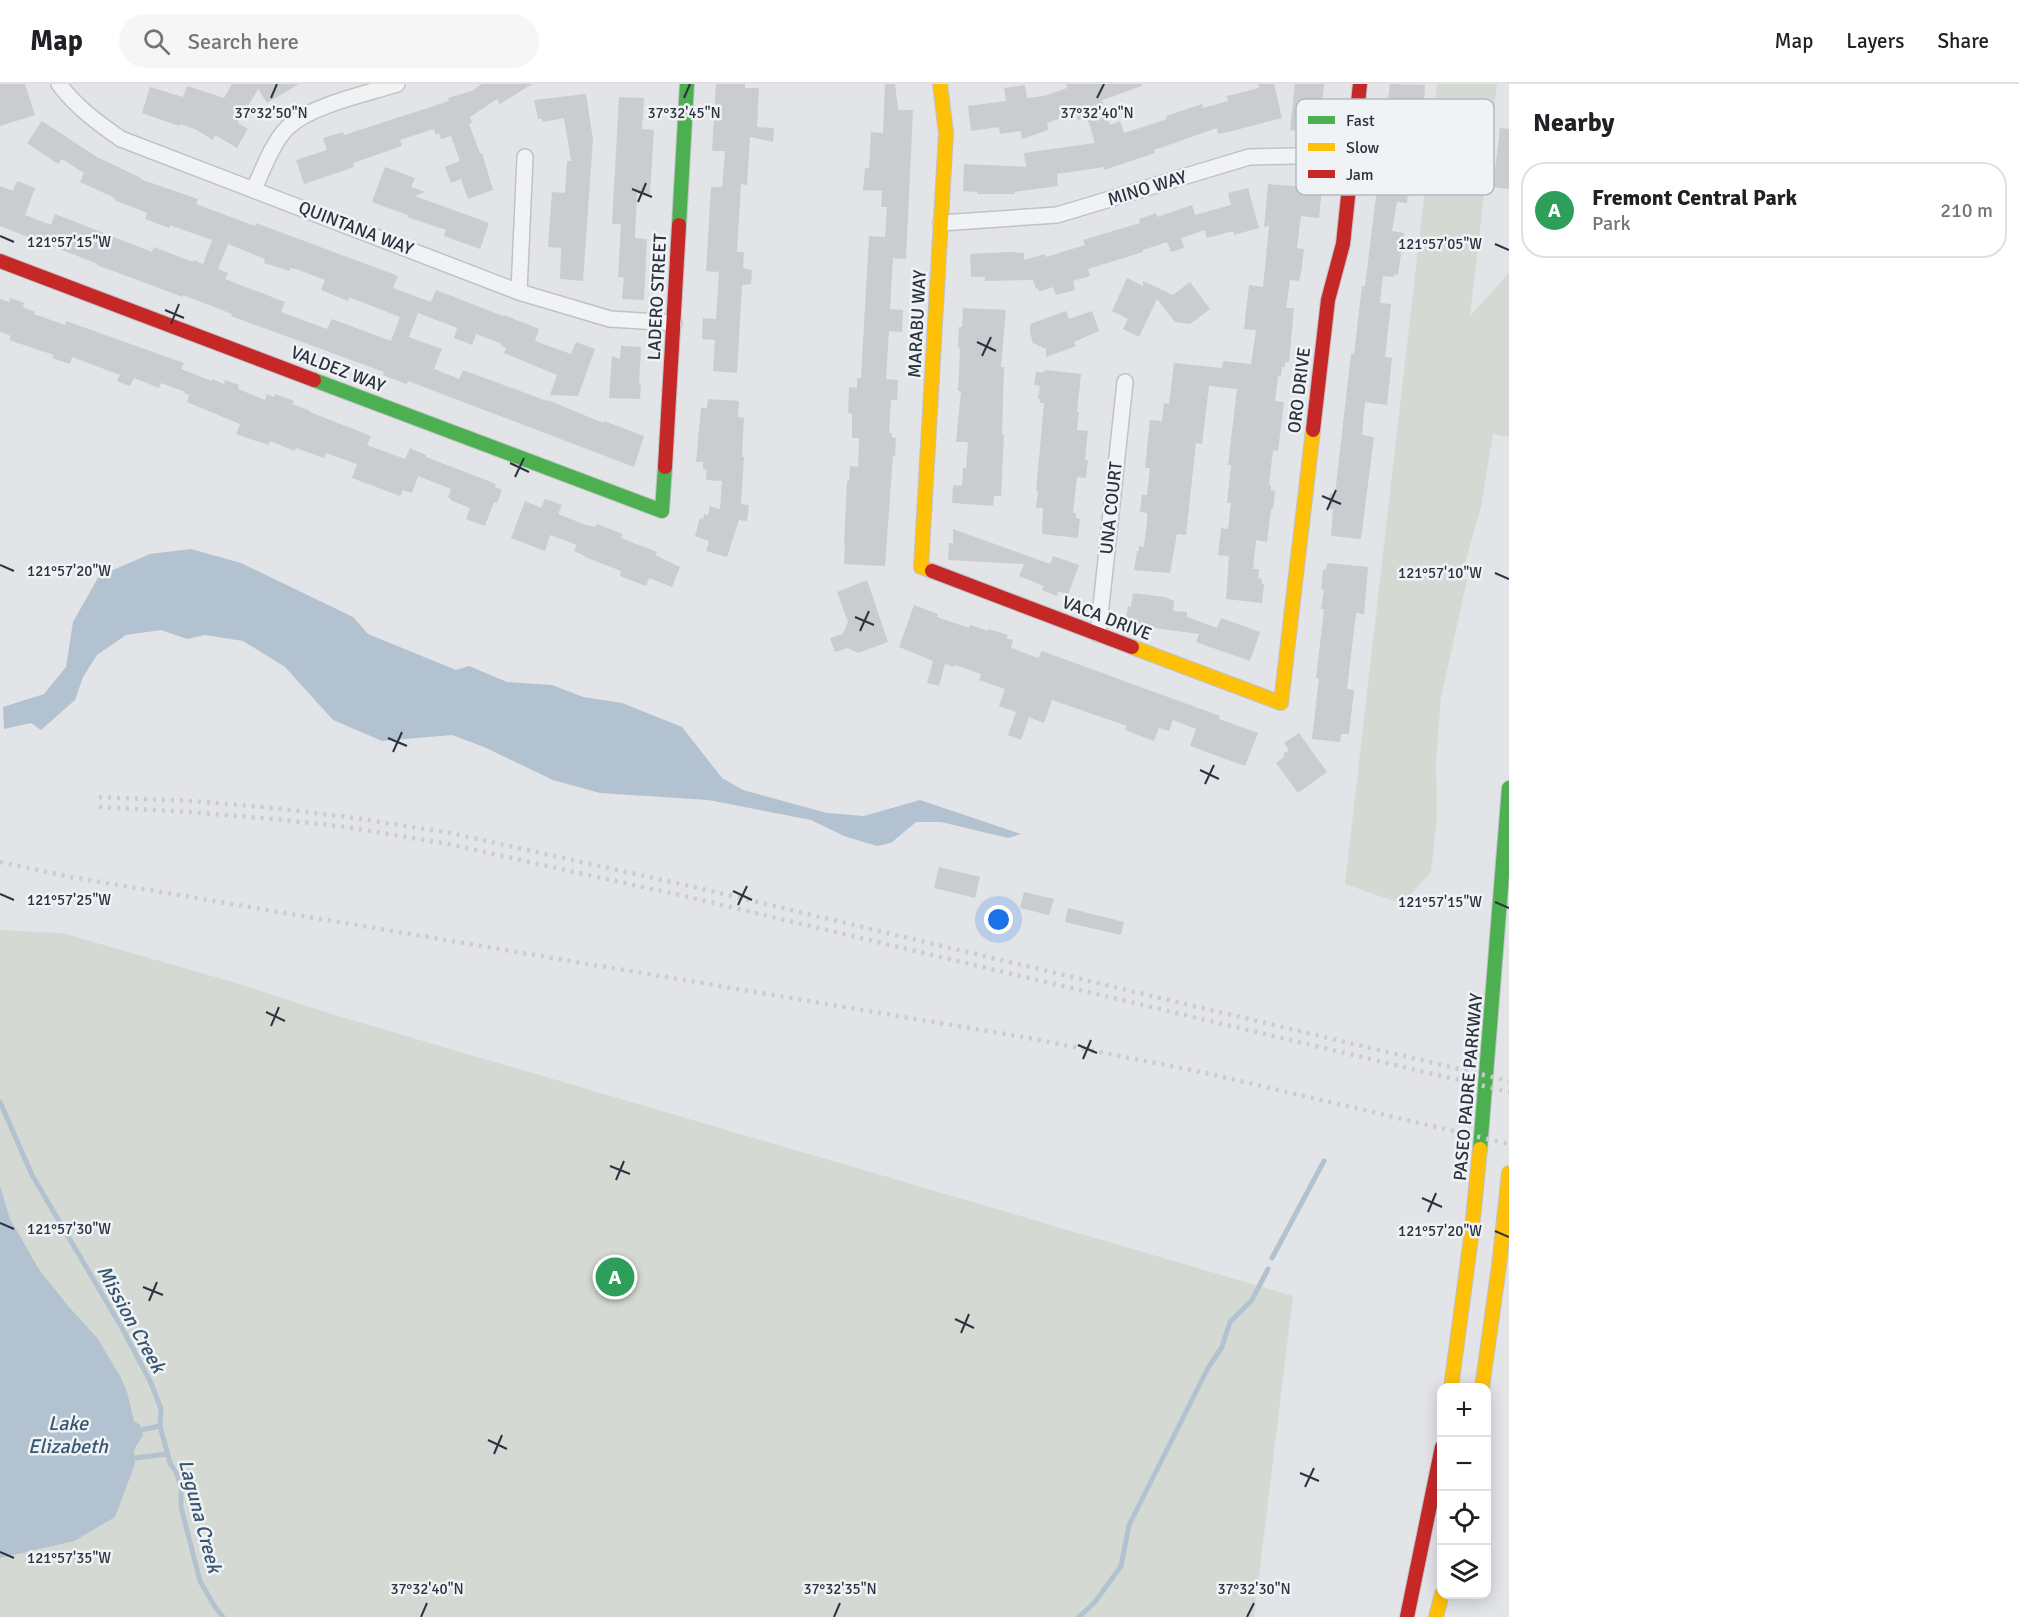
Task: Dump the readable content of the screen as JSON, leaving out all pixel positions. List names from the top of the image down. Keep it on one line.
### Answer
{"streets":{"street":["MINO WAY","QUINTANA WAY","LADERO STREET","MARABU WAY","VALDEZ WAY","ORO DRIVE","UNA COURT","VACA DRIVE","PASEO PADRE PARKWAY"]},"crossings":[["MINO WAY","MARABU WAY"],["QUINTANA WAY","LADERO STREET"],["LADERO STREET","VALDEZ WAY"],["MARABU WAY","VACA DRIVE"],["ORO DRIVE","VACA DRIVE"],["UNA COURT","VACA DRIVE"]],"water":["Mission Creek","Lake Elizabeth","Laguna Creek"],"legend":["Fast","Slow","Jam"],"page":{"header":"Map","search":"Search here","nav":["Map","Layers","Share"],"heading":"Nearby","list":[{"mark":"A","name":"Fremont Central Park","note":"Park","value":"210 m"}],"pins":"A","map_buttons":["+","−"]},"coordinates":["37°32'50\"N","37°32'45\"N","37°32'40\"N","121°57'15\"W","121°57'05\"W","121°57'20\"W","121°57'10\"W","121°57'25\"W","121°57'30\"W","121°57'35\"W","37°32'35\"N","37°32'30\"N"]}
